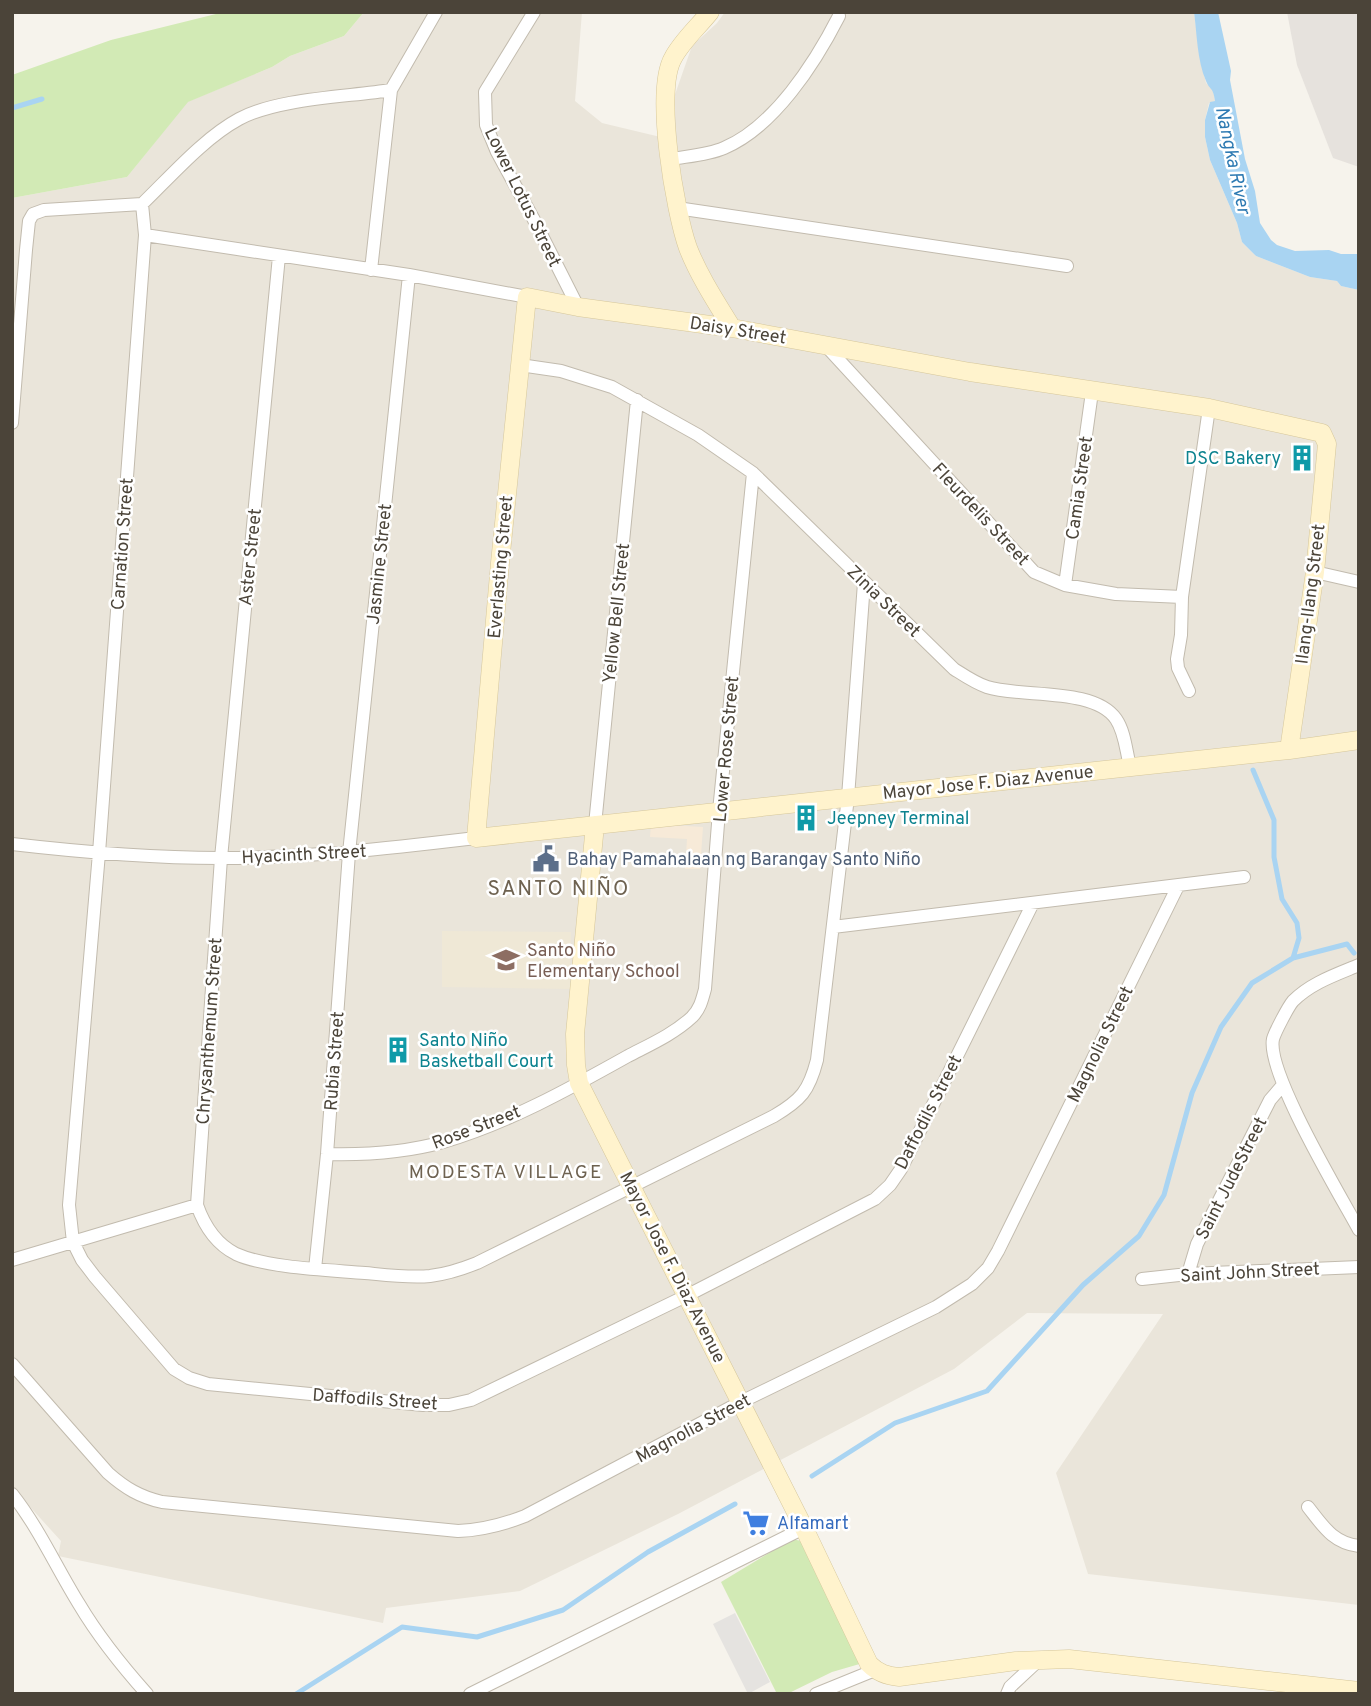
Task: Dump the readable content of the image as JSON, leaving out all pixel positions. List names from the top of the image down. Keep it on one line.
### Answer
{"streets":{"main road":["Daisy Street","Everlasting Street","Ilang-Ilang Street","Mayor Jose F. Diaz Avenue","Hyacinth Street"],"street":["Lower Lotus Street","Camia Street","Fleurdelis Street","Carnation Street","Aster Street","Jasmine Street","Zinia Street","Yellow Bell Street","Lower Rose Street","Chrysanthemum Street","Magnolia Street","Rubia Street","Daffodils Street","Rose Street","Saint JudeStreet","Saint John Street"]},"crossings":[["Lower Lotus Street","Daisy Street"],["Daisy Street","Camia Street"],["Daisy Street","Fleurdelis Street"],["Daisy Street","Carnation Street"],["Daisy Street","Aster Street"],["Daisy Street","Jasmine Street"],["Daisy Street","Everlasting Street"],["Daisy Street","Ilang-Ilang Street"],["Camia Street","Fleurdelis Street"],["Carnation Street","Hyacinth Street"],["Carnation Street","Daffodils Street"],["Aster Street","Hyacinth Street"],["Aster Street","Chrysanthemum Street"],["Jasmine Street","Hyacinth Street"],["Jasmine Street","Rubia Street"],["Everlasting Street","Zinia Street"],["Everlasting Street","Hyacinth Street"],["Ilang-Ilang Street","Mayor Jose F. Diaz Avenue"],["Zinia Street","Yellow Bell Street"],["Zinia Street","Lower Rose Street"],["Zinia Street","Mayor Jose F. Diaz Avenue"],["Yellow Bell Street","Mayor Jose F. Diaz Avenue"],["Yellow Bell Street","Hyacinth Street"],["Lower Rose Street","Mayor Jose F. Diaz Avenue"],["Lower Rose Street","Rose Street"],["Mayor Jose F. Diaz Avenue","Hyacinth Street"],["Mayor Jose F. Diaz Avenue","Magnolia Street"],["Mayor Jose F. Diaz Avenue","Daffodils Street"],["Mayor Jose F. Diaz Avenue","Rose Street"],["Hyacinth Street","Chrysanthemum Street"],["Hyacinth Street","Rubia Street"],["Hyacinth Street","Daffodils Street"],["Rubia Street","Rose Street"],["Saint JudeStreet","Saint John Street"]],"districts":["SANTO NIÑO","MODESTA VILLAGE"],"water":["Nangka River"],"places":{"building":["DSC Bakery","Jeepney Terminal","Santo Niño Basketball Court"],"public building":["Bahay Pamahalaan ng Barangay Santo Niño"],"school or university":["Santo Niño Elementary School"],"supermarket":["Alfamart"]}}
